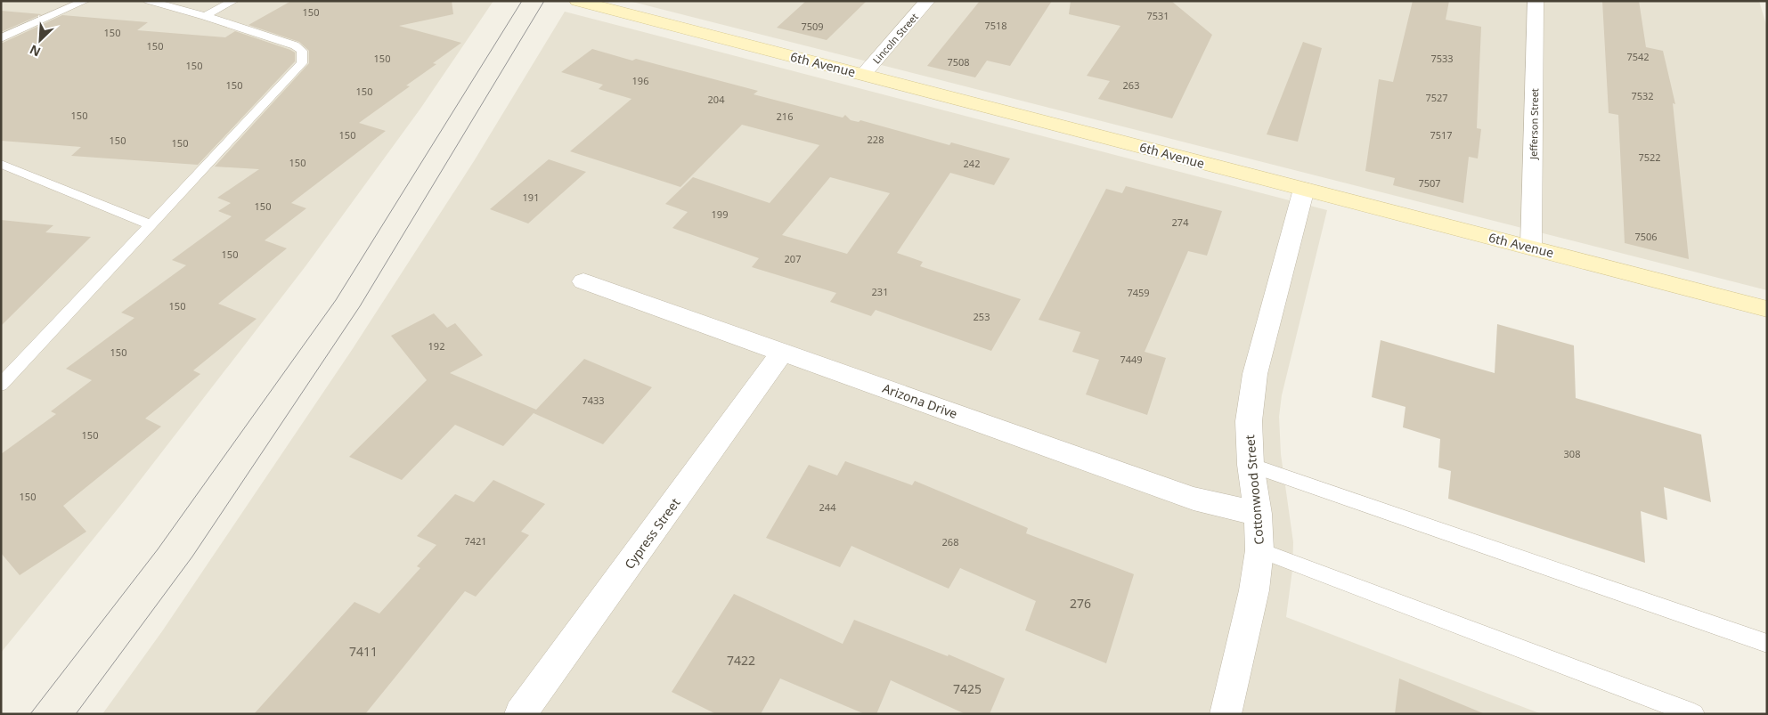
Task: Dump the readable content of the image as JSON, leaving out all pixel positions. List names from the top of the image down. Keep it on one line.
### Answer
{"streets":{"street":["Lincoln Street","6th Avenue","Jefferson Street","Arizona Drive","Cottonwood Street","Cypress Street"]},"crossings":[["Lincoln Street","6th Avenue"],["6th Avenue","Jefferson Street"],["6th Avenue","Cottonwood Street"],["Arizona Drive","Cottonwood Street"],["Arizona Drive","Cypress Street"]],"house_numbers":["150","7531","7518","7509","150","150","7542","150","7533","7508","150","196","150","263","150","7532","7527","204","150","216","150","7517","228","150","150","7522","150","242","7507","191","150","199","274","7506","150","207","231","7459","150","253","192","150","7449","7433","150","308","150","244","7421","268","276","7411","7422","7425"],"north":"bottom left"}
